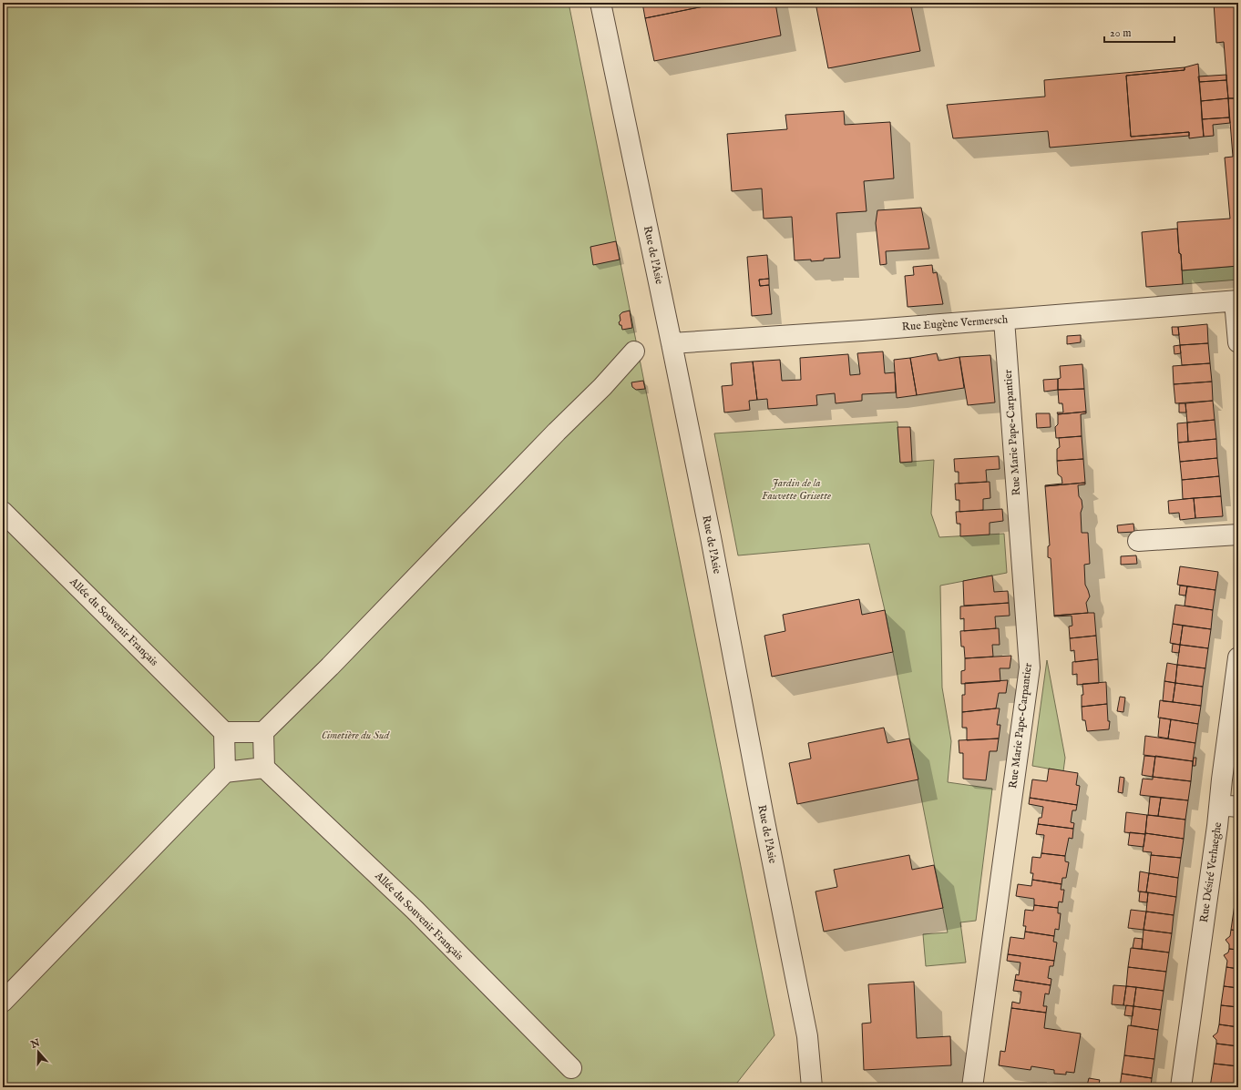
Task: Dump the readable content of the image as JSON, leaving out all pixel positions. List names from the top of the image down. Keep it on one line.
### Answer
{"streets":{"street":["Rue de l'Asie","Rue Eugène Vermersch","Rue Marie Pape-Carpantier","Allée du Souvenir Français","Rue Désiré Verhaeghe"]},"crossings":[["Rue de l'Asie","Rue Eugène Vermersch"],["Rue Eugène Vermersch","Rue Marie Pape-Carpantier"]],"parks":["Jardin de la Fauvette Grisette","Cimetière du Sud"],"scale_bar":"20 m","north":"top"}
